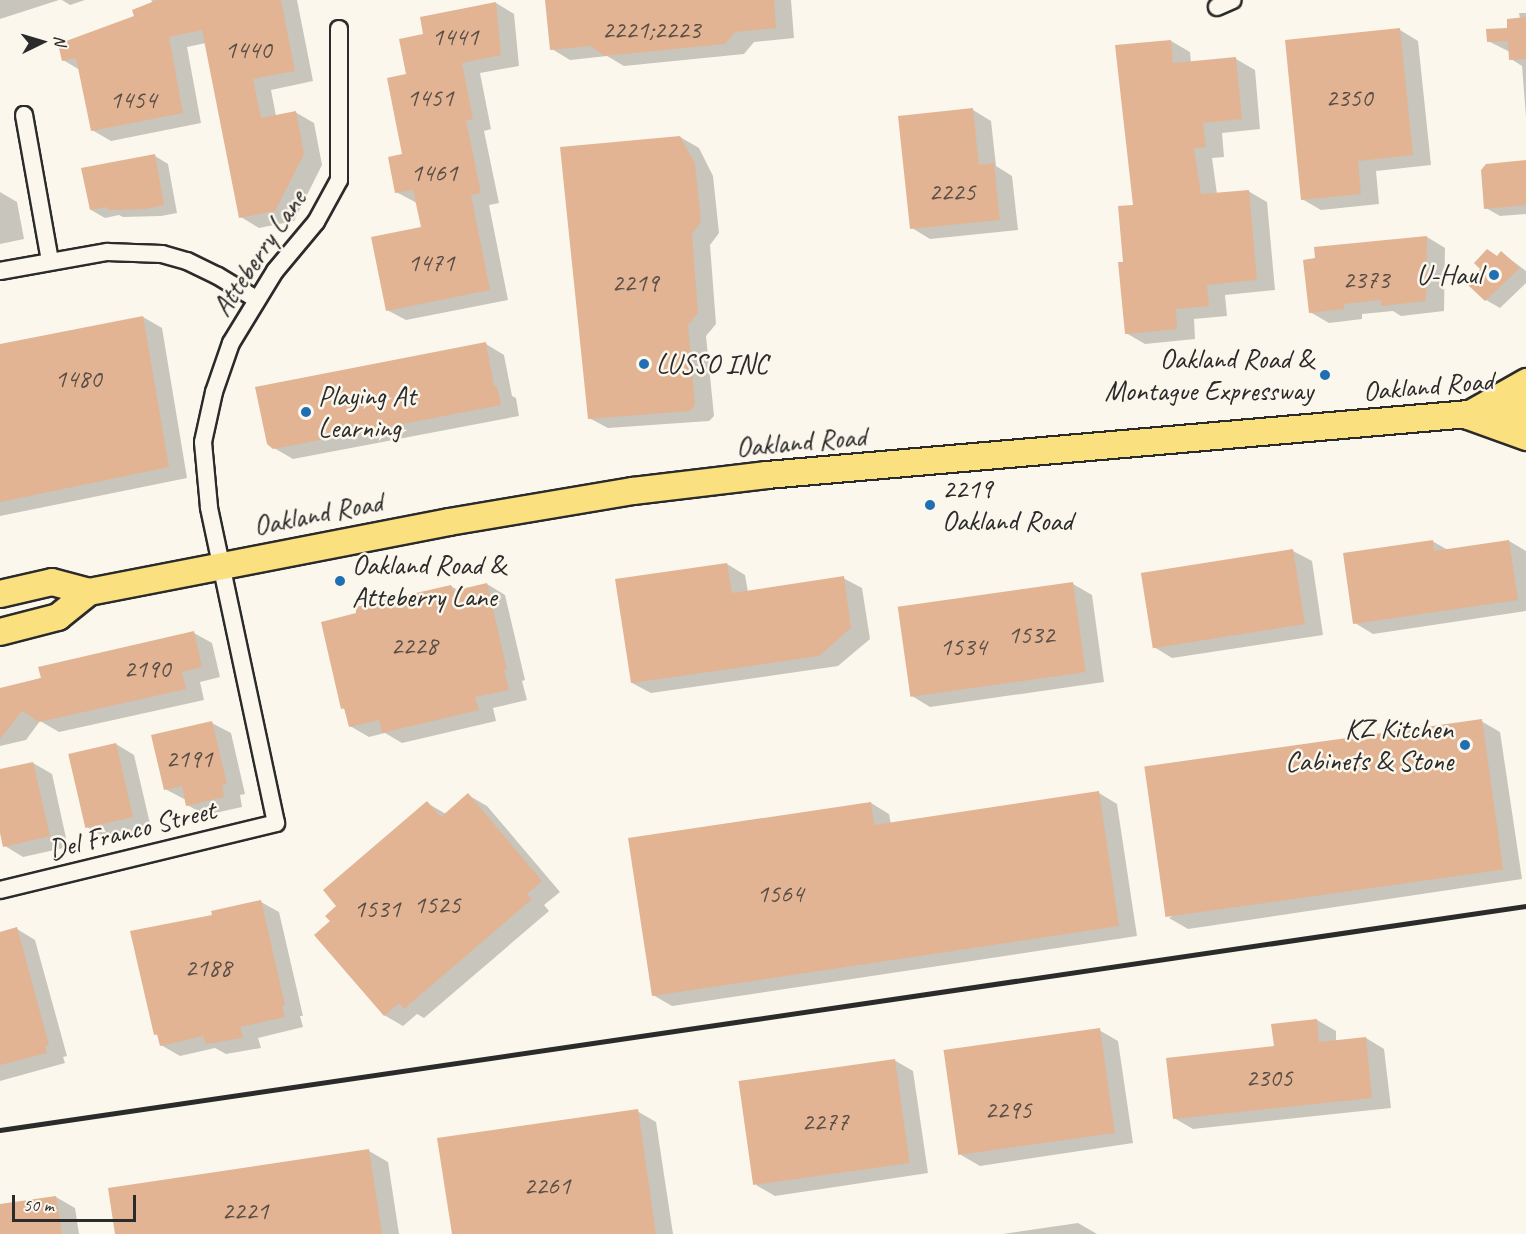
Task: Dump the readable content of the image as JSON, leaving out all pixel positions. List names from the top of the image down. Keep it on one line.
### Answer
{"streets":{"main road":["Oakland Road"],"street":["Atteberry Lane","Del Franco Street"]},"crossings":[["Atteberry Lane","Oakland Road"],["Atteberry Lane","Del Franco Street"]],"places":["U-Haul","LUSSO INC","Oakland Road & Montague Expressway","Playing At Learning","2219 Oakland Road","Oakland Road & Atteberry Lane","KZ Kitchen Cabinets & Stone"],"house_numbers":["2221;2223","1441","1440","1451","2350","1454","1461","2225","1471","2373","2219","1480","1532","2228","1534","2190","2191","1564","1525","1531","2188","2305","2295","2277","2261","2221"],"scale_bar":"50 m","north":"right"}
